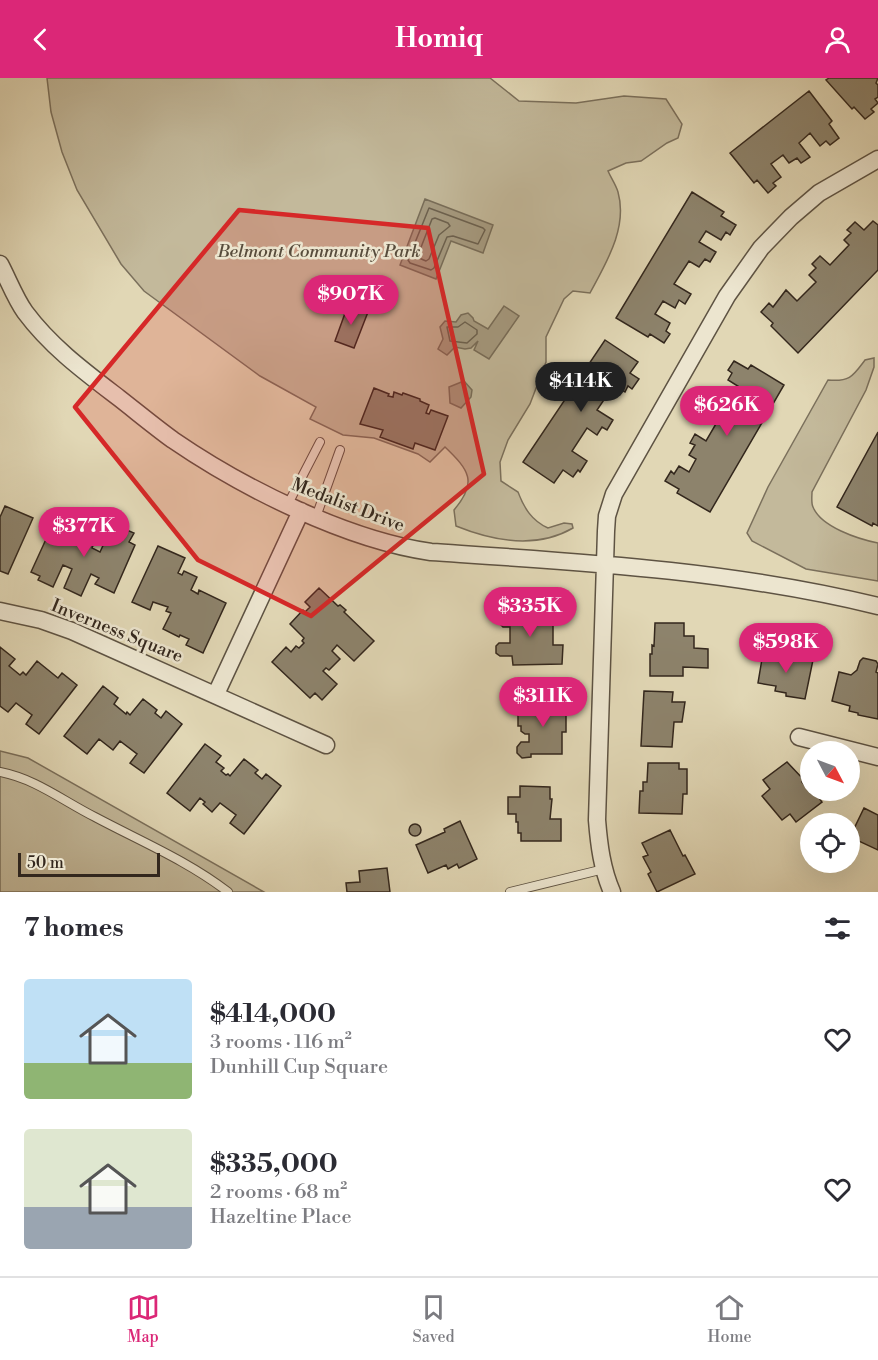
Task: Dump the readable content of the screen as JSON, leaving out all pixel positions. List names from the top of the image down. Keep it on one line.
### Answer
{"streets":{"street":["Medalist Drive","Inverness Square"]},"parks":["Belmont Community Park"],"scale_bar":"50 m","north":"bottom right","page":{"header":"Homiq","price":["$907K","$414K","$626K","$377K","$335K","$598K","$311K"],"scale":"50 m","heading":"7 homes","list":[{"name":"$414,000","note":"3 rooms · 116 m² · Dunhill Cup Square"},{"name":"$335,000","note":"2 rooms · 68 m² · Hazeltine Place"}],"tabs":["Map","Saved","Home"]}}
